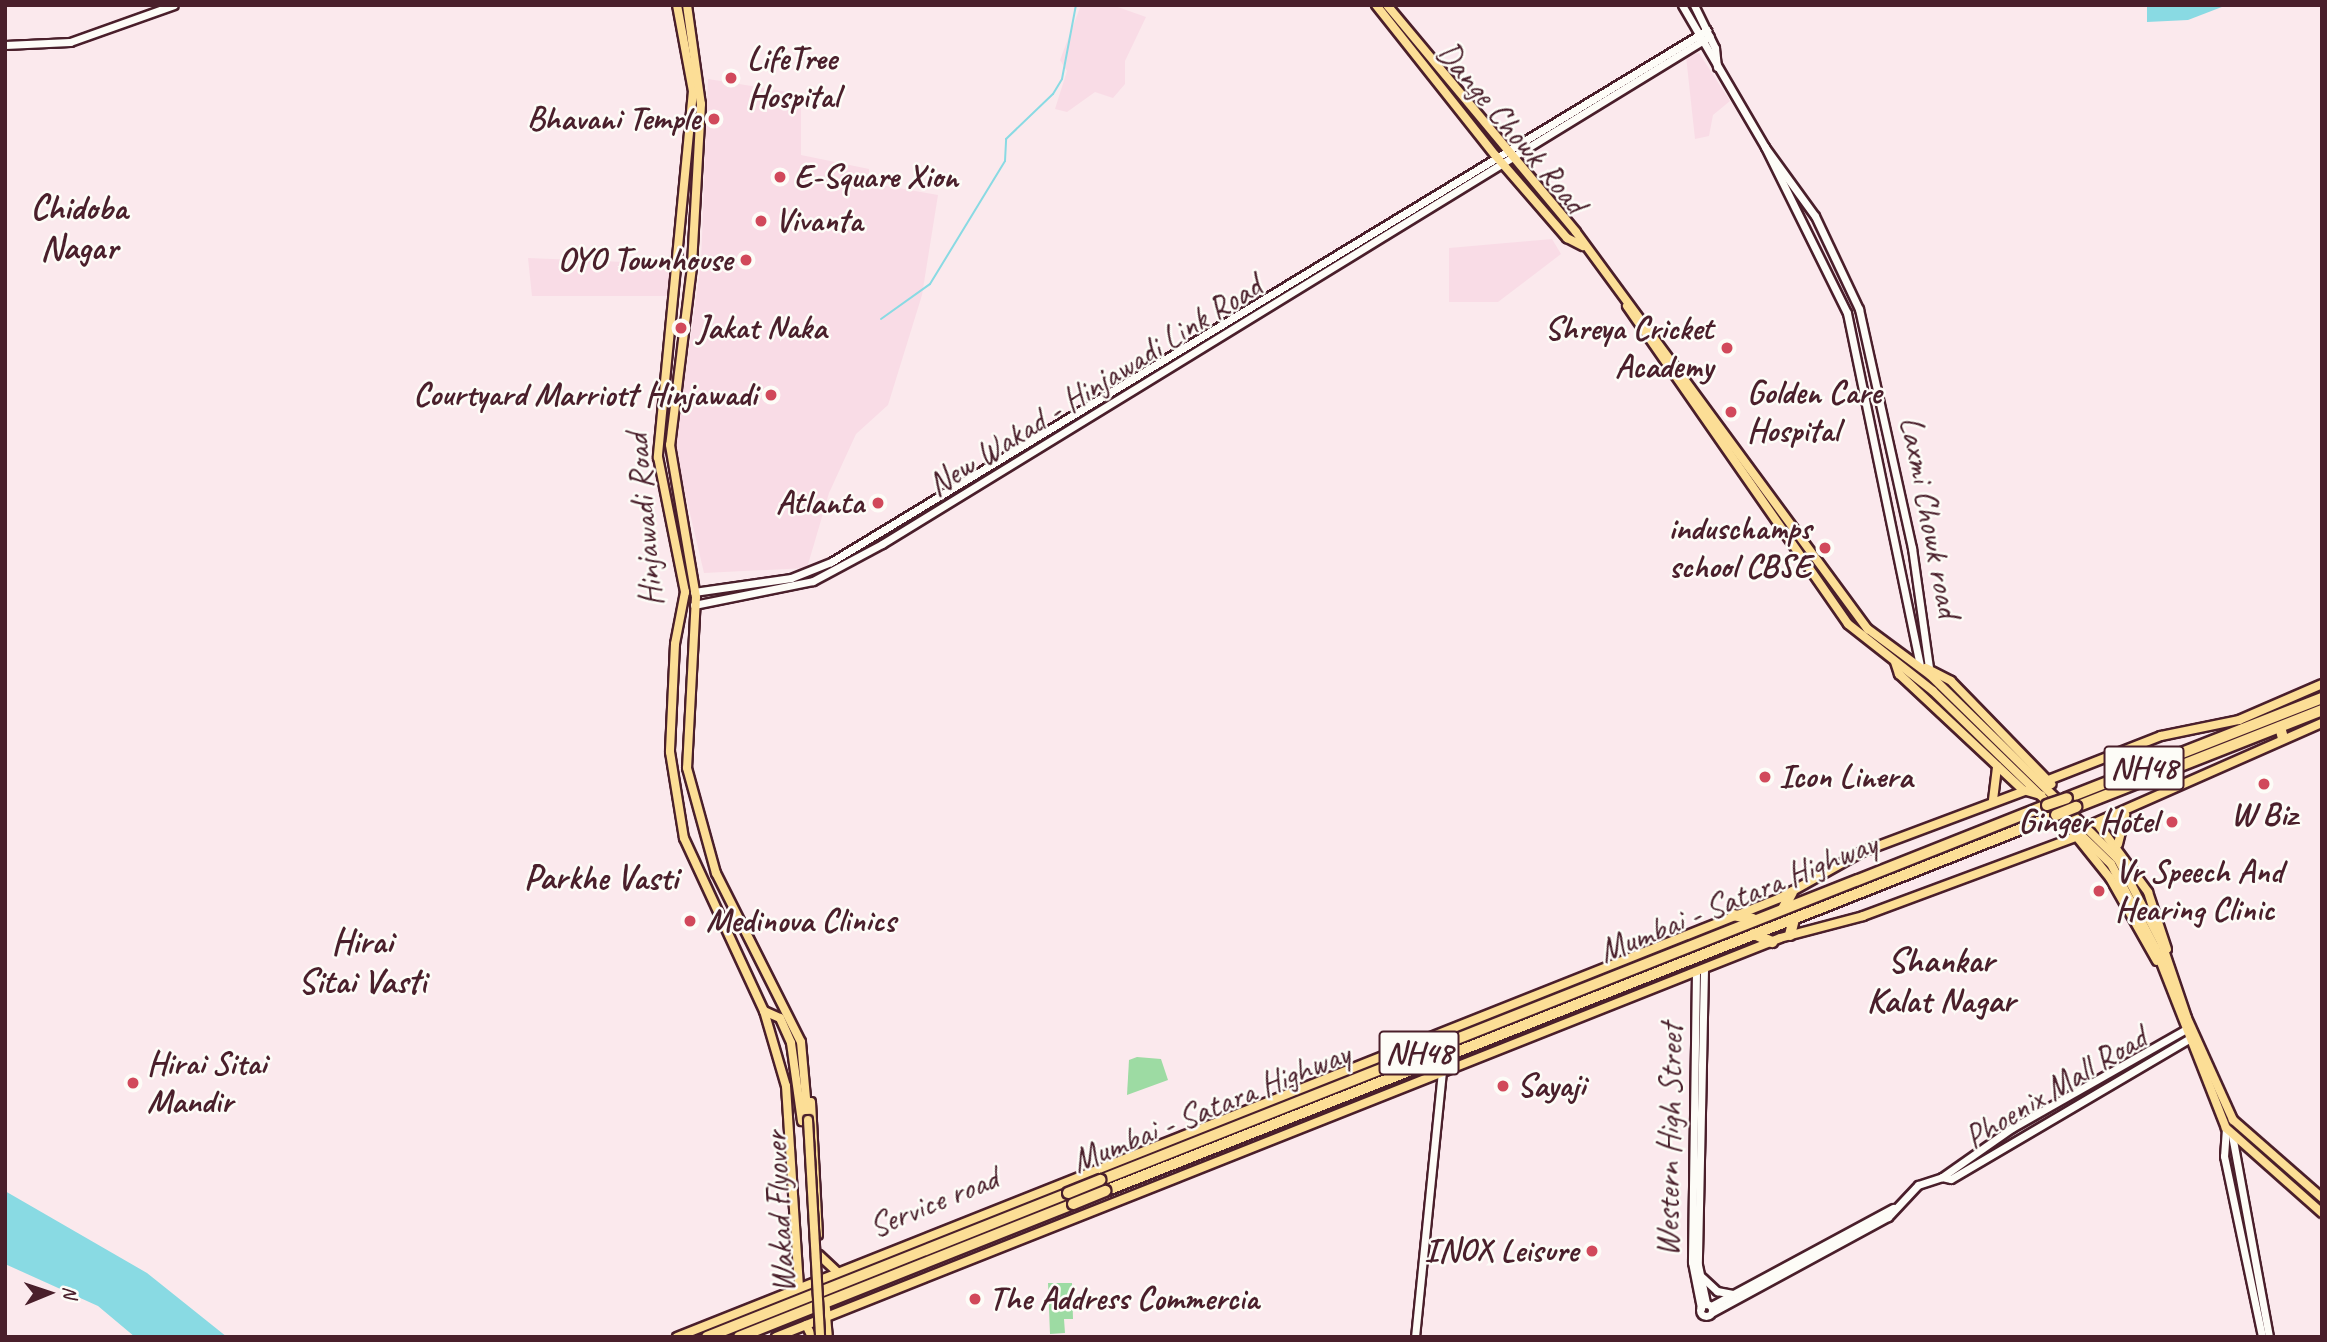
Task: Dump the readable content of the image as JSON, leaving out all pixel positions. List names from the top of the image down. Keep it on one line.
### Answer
{"streets":{"highway":["NH48","Mumbai - Satara Highway"],"main road":["Dange Chowk Road","New Wakad - Hinjawadi Link Road","Laxmi Chowk road","Hinjawadi Road","Phoenix Mall Road","Western High Street","Service road","Wakad Flyover"]},"crossings":[["Dange Chowk Road","New Wakad - Hinjawadi Link Road"],["Dange Chowk Road","Laxmi Chowk road"],["New Wakad - Hinjawadi Link Road","Laxmi Chowk road"],["New Wakad - Hinjawadi Link Road","Hinjawadi Road"],["Hinjawadi Road","Wakad Flyover"],["NH48","Mumbai - Satara Highway"],["Western High Street","Service road"]],"districts":["Chidoba Nagar","Parkhe Vasti","Hirai Sitai Vasti","Shankar Kalat Nagar"],"places":["LifeTree Hospital","Bhavani Temple","E-Square Xion","Vivanta","OYO Townhouse","Jakat Naka","Shreya Cricket Academy","Courtyard Marriott Hinjawadi","Golden Care Hospital","Atlanta","induschamps school CBSE","Icon Linera","W Biz","Ginger Hotel","Vr Speech And Hearing Clinic","Medinova Clinics","Hirai Sitai Mandir","Sayaji","INOX Leisure","The Address Commercia"],"north":"right"}
